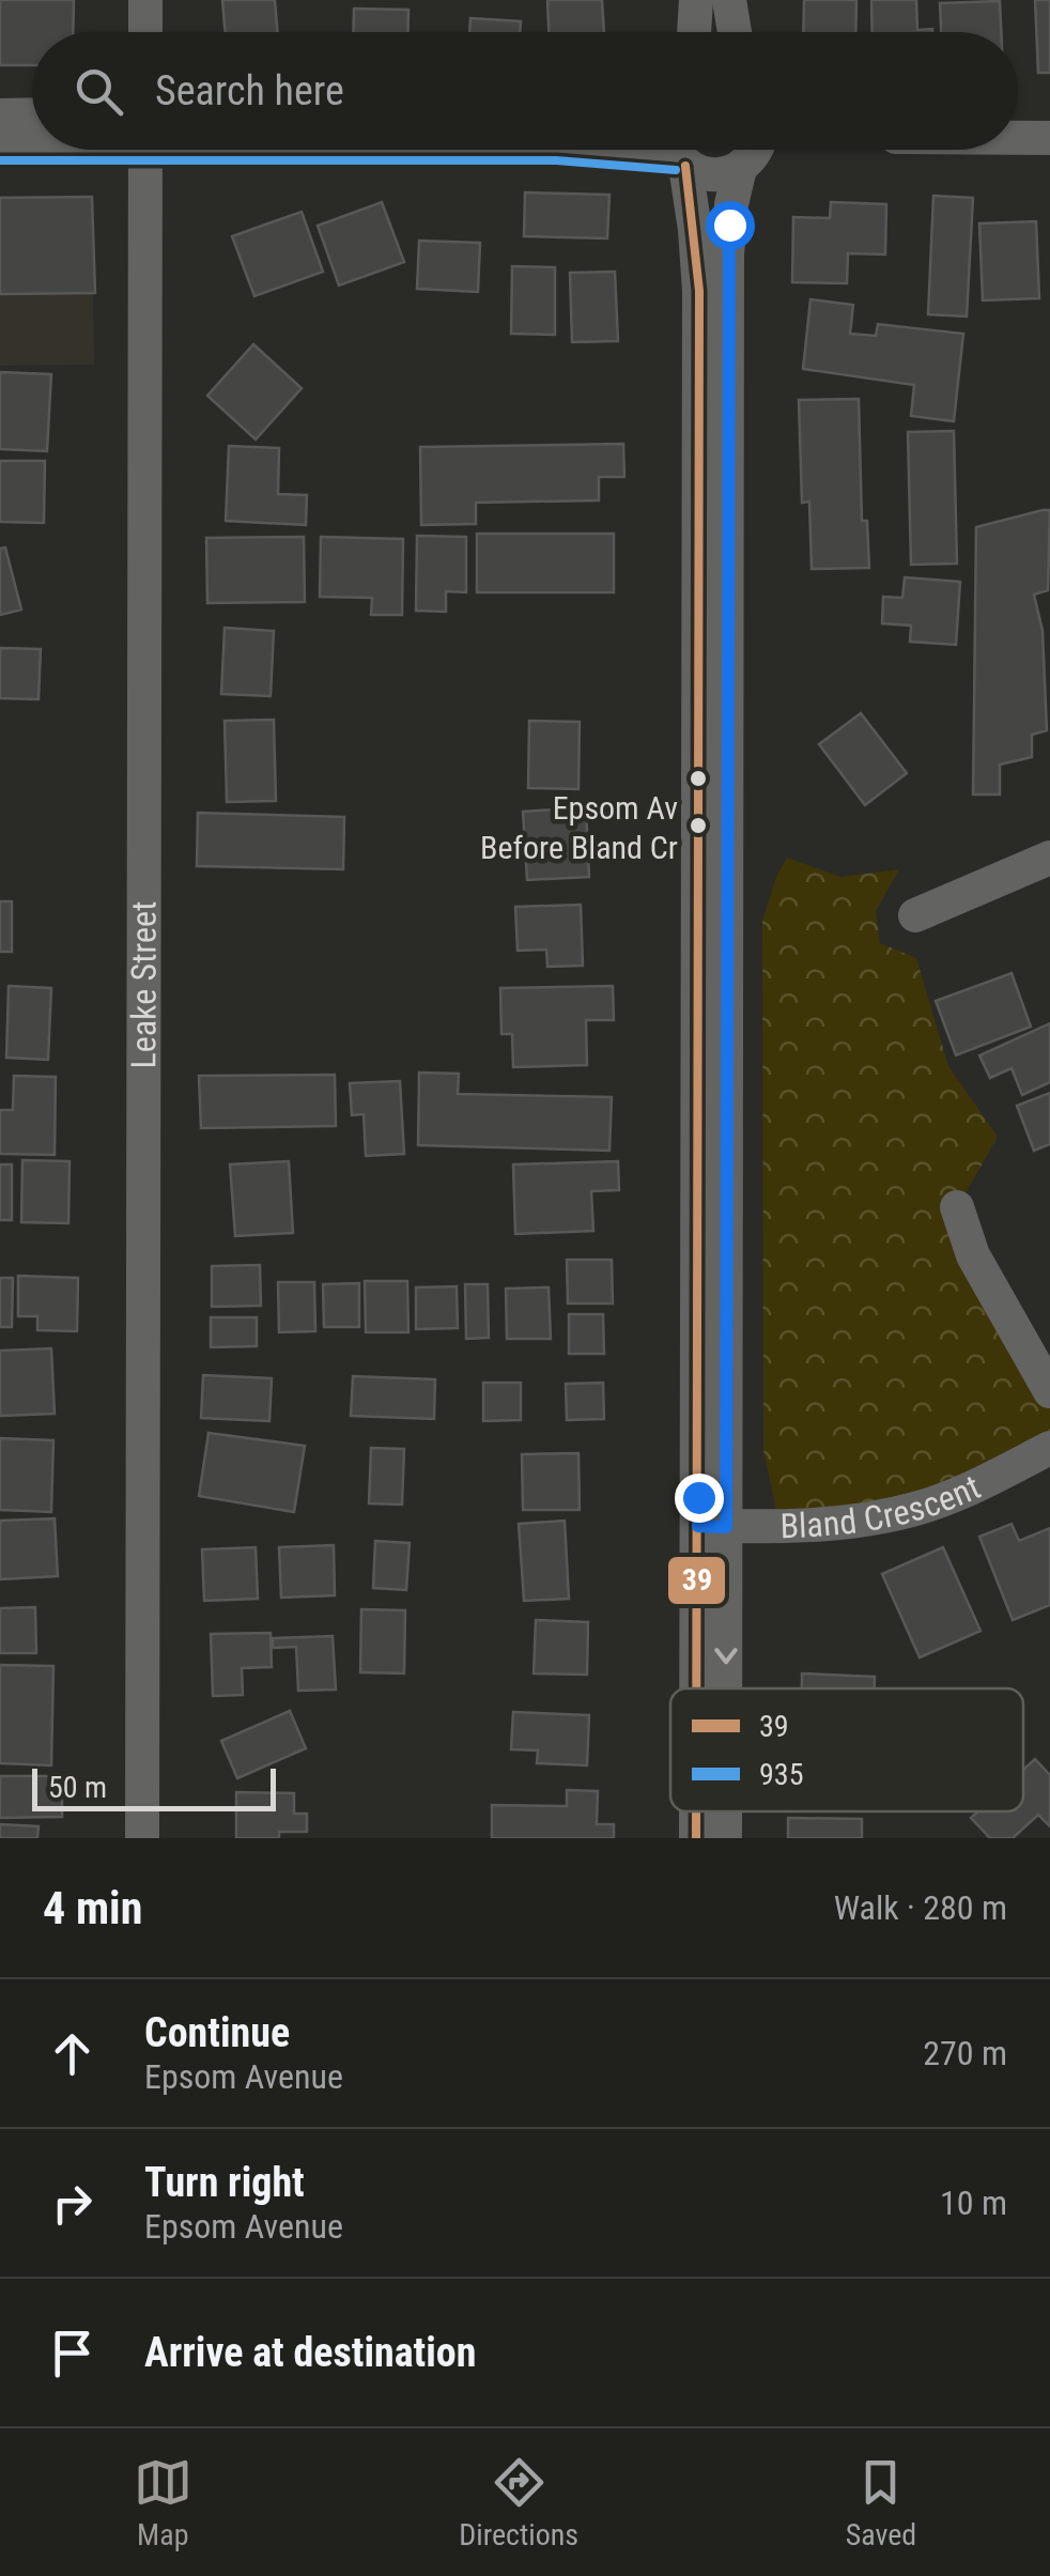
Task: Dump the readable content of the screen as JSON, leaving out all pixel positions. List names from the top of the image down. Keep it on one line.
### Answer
{"streets":{"street":["Leake Street","Bland Crescent"]},"places":["Epsom Av Before Bland Cr"],"lines":["transit line 935","transit line 39"],"legend":["39","935"],"scale_bar":"50 m","page":{"search":"Search here","scale":"50 m","heading":["4 min","Walk · 280 m"],"list":[["Continue","Epsom Avenue","270 m"],["Turn right","Epsom Avenue","10 m"],"Arrive at destination"],"nav":["Map","Directions","Saved"]}}
